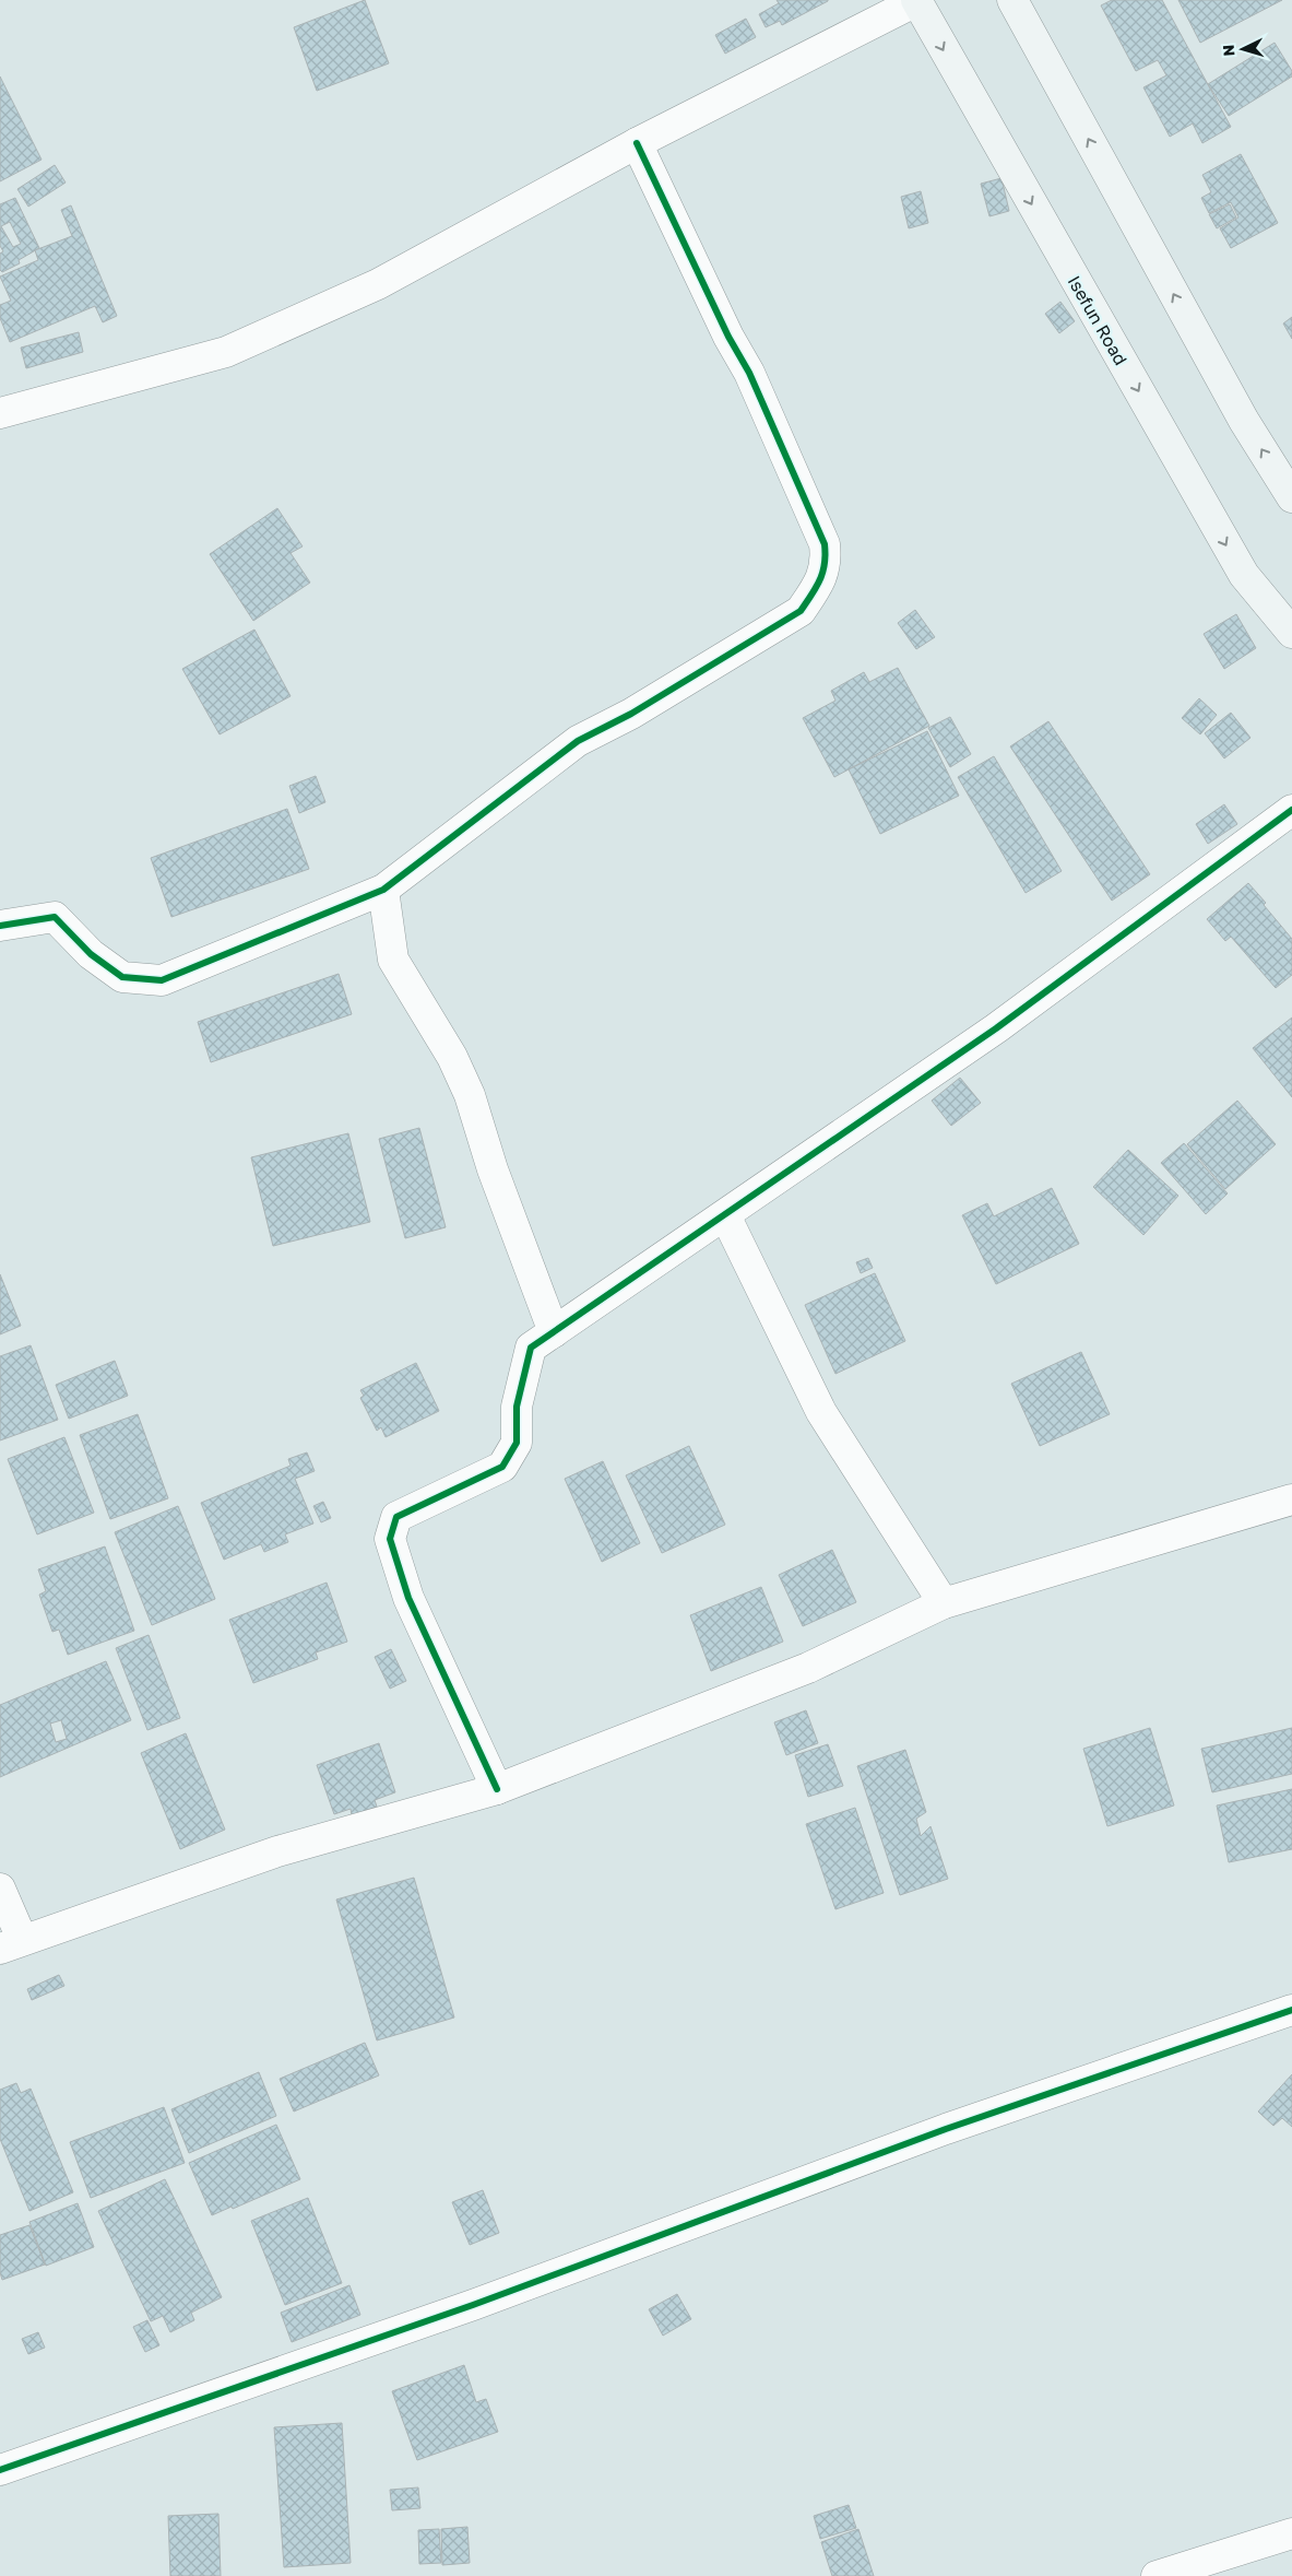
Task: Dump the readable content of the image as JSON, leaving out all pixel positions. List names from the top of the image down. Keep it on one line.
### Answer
{"streets":{"street":["Isefun Road"]},"north":"left"}
